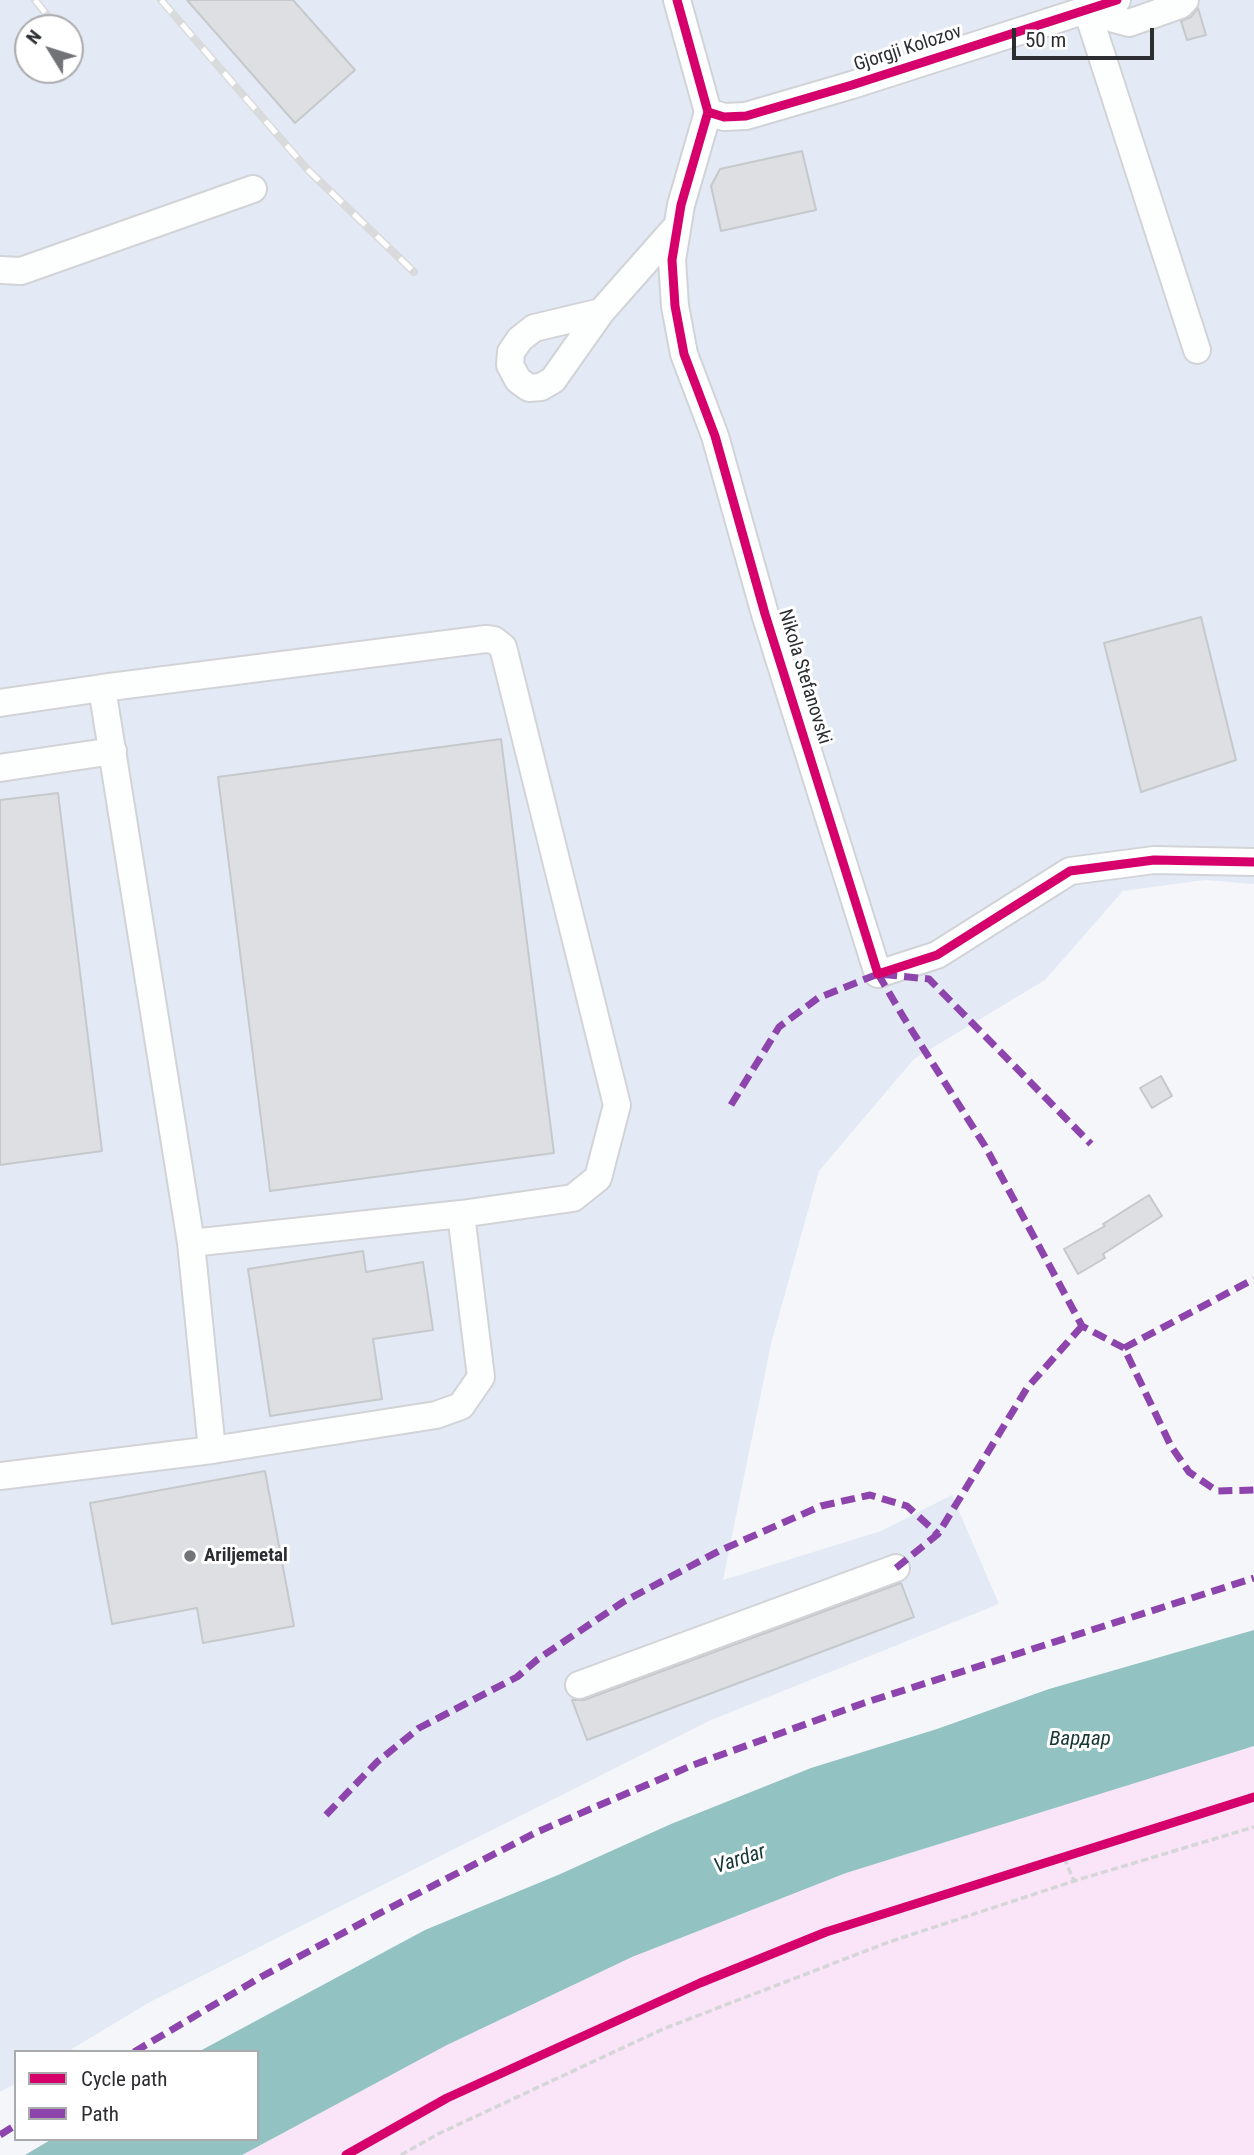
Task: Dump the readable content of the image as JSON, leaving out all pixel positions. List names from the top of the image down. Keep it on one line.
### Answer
{"streets":{"street":["Gjorgji Kolozov","Nikola Stefanovski"]},"crossings":[["Gjorgji Kolozov","Nikola Stefanovski"]],"water":["Вардар","Vardar"],"places":["Ariljemetal"],"legend":["Cycle path","Path"],"scale_bar":"50 m","north":"top left"}
